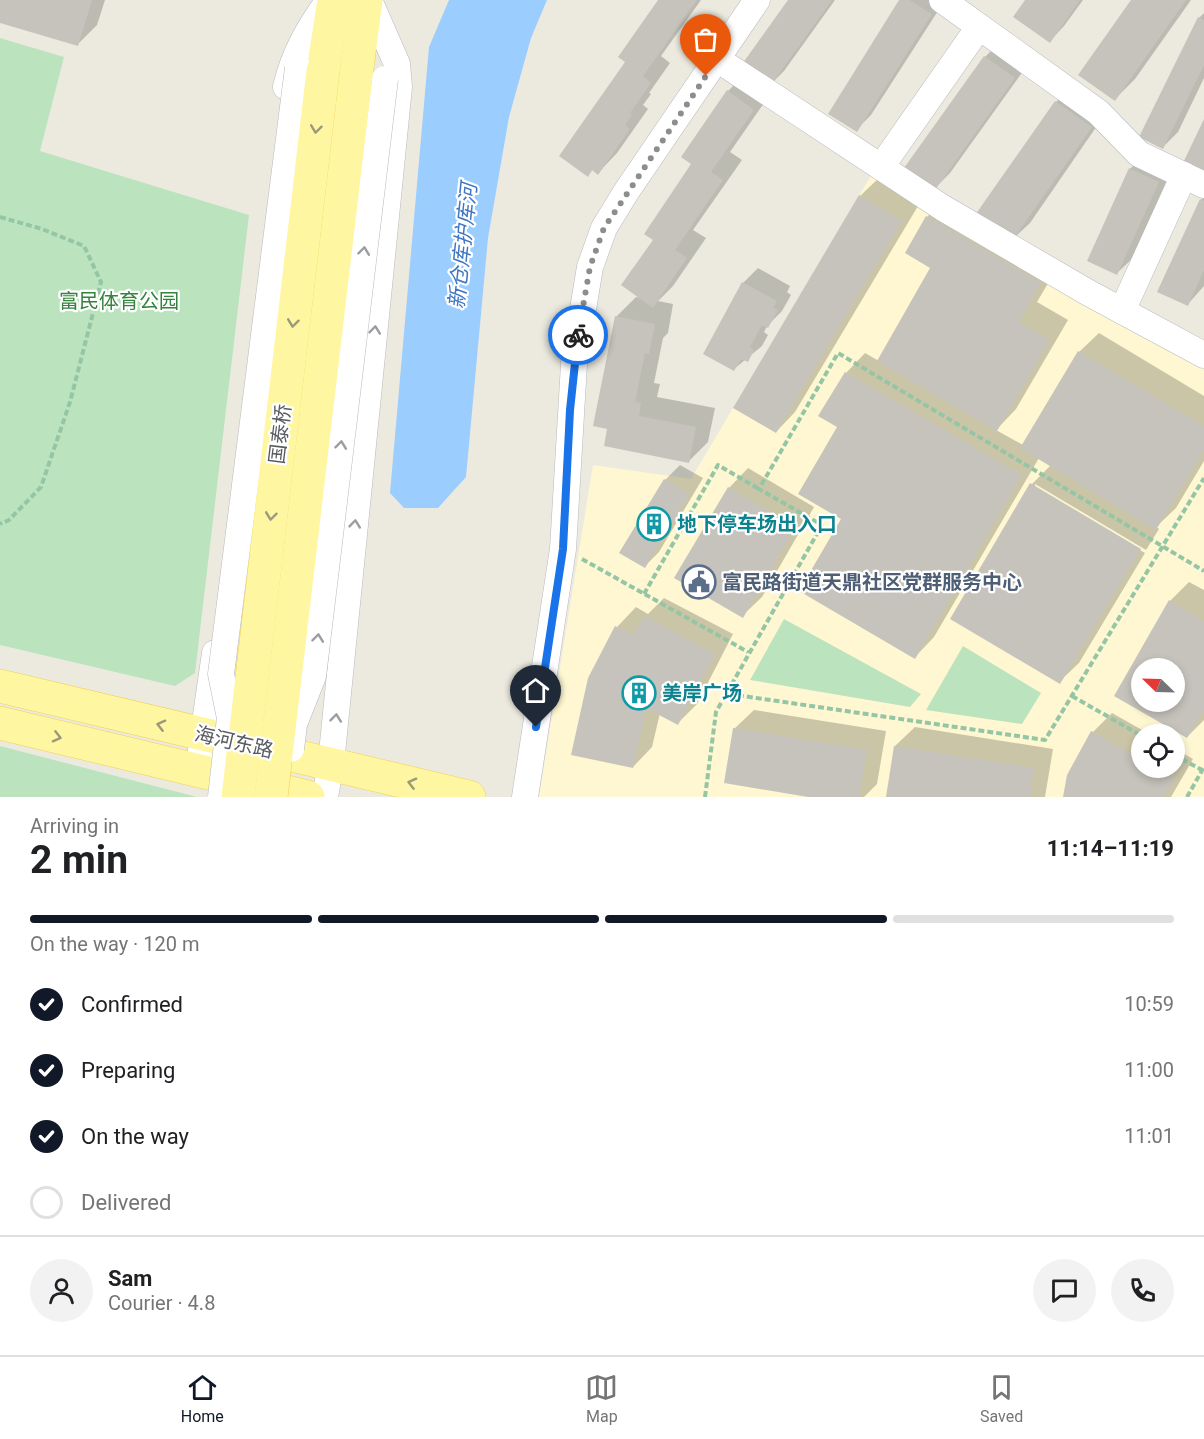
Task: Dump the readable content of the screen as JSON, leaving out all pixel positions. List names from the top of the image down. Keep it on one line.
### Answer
{"streets":{"main road":["国泰桥","海河东路"]},"water":["新仓库护库河"],"parks":["富民体育公园"],"places":{"building":["地下停车场出入口","美岸广场"],"public building":["富民路街道天鼎社区党群服务中心"]},"north":"top left","page":{"heading":["2 min","Arriving in","11:14–11:19"],"panel":["Sam","Courier · 4.8"],"bar":"On the way · 120 m","list":[["Confirmed","10:59"],["Preparing","11:00"],["On the way","11:01"],"Delivered"],"tabs":["Home","Map","Saved"]}}
